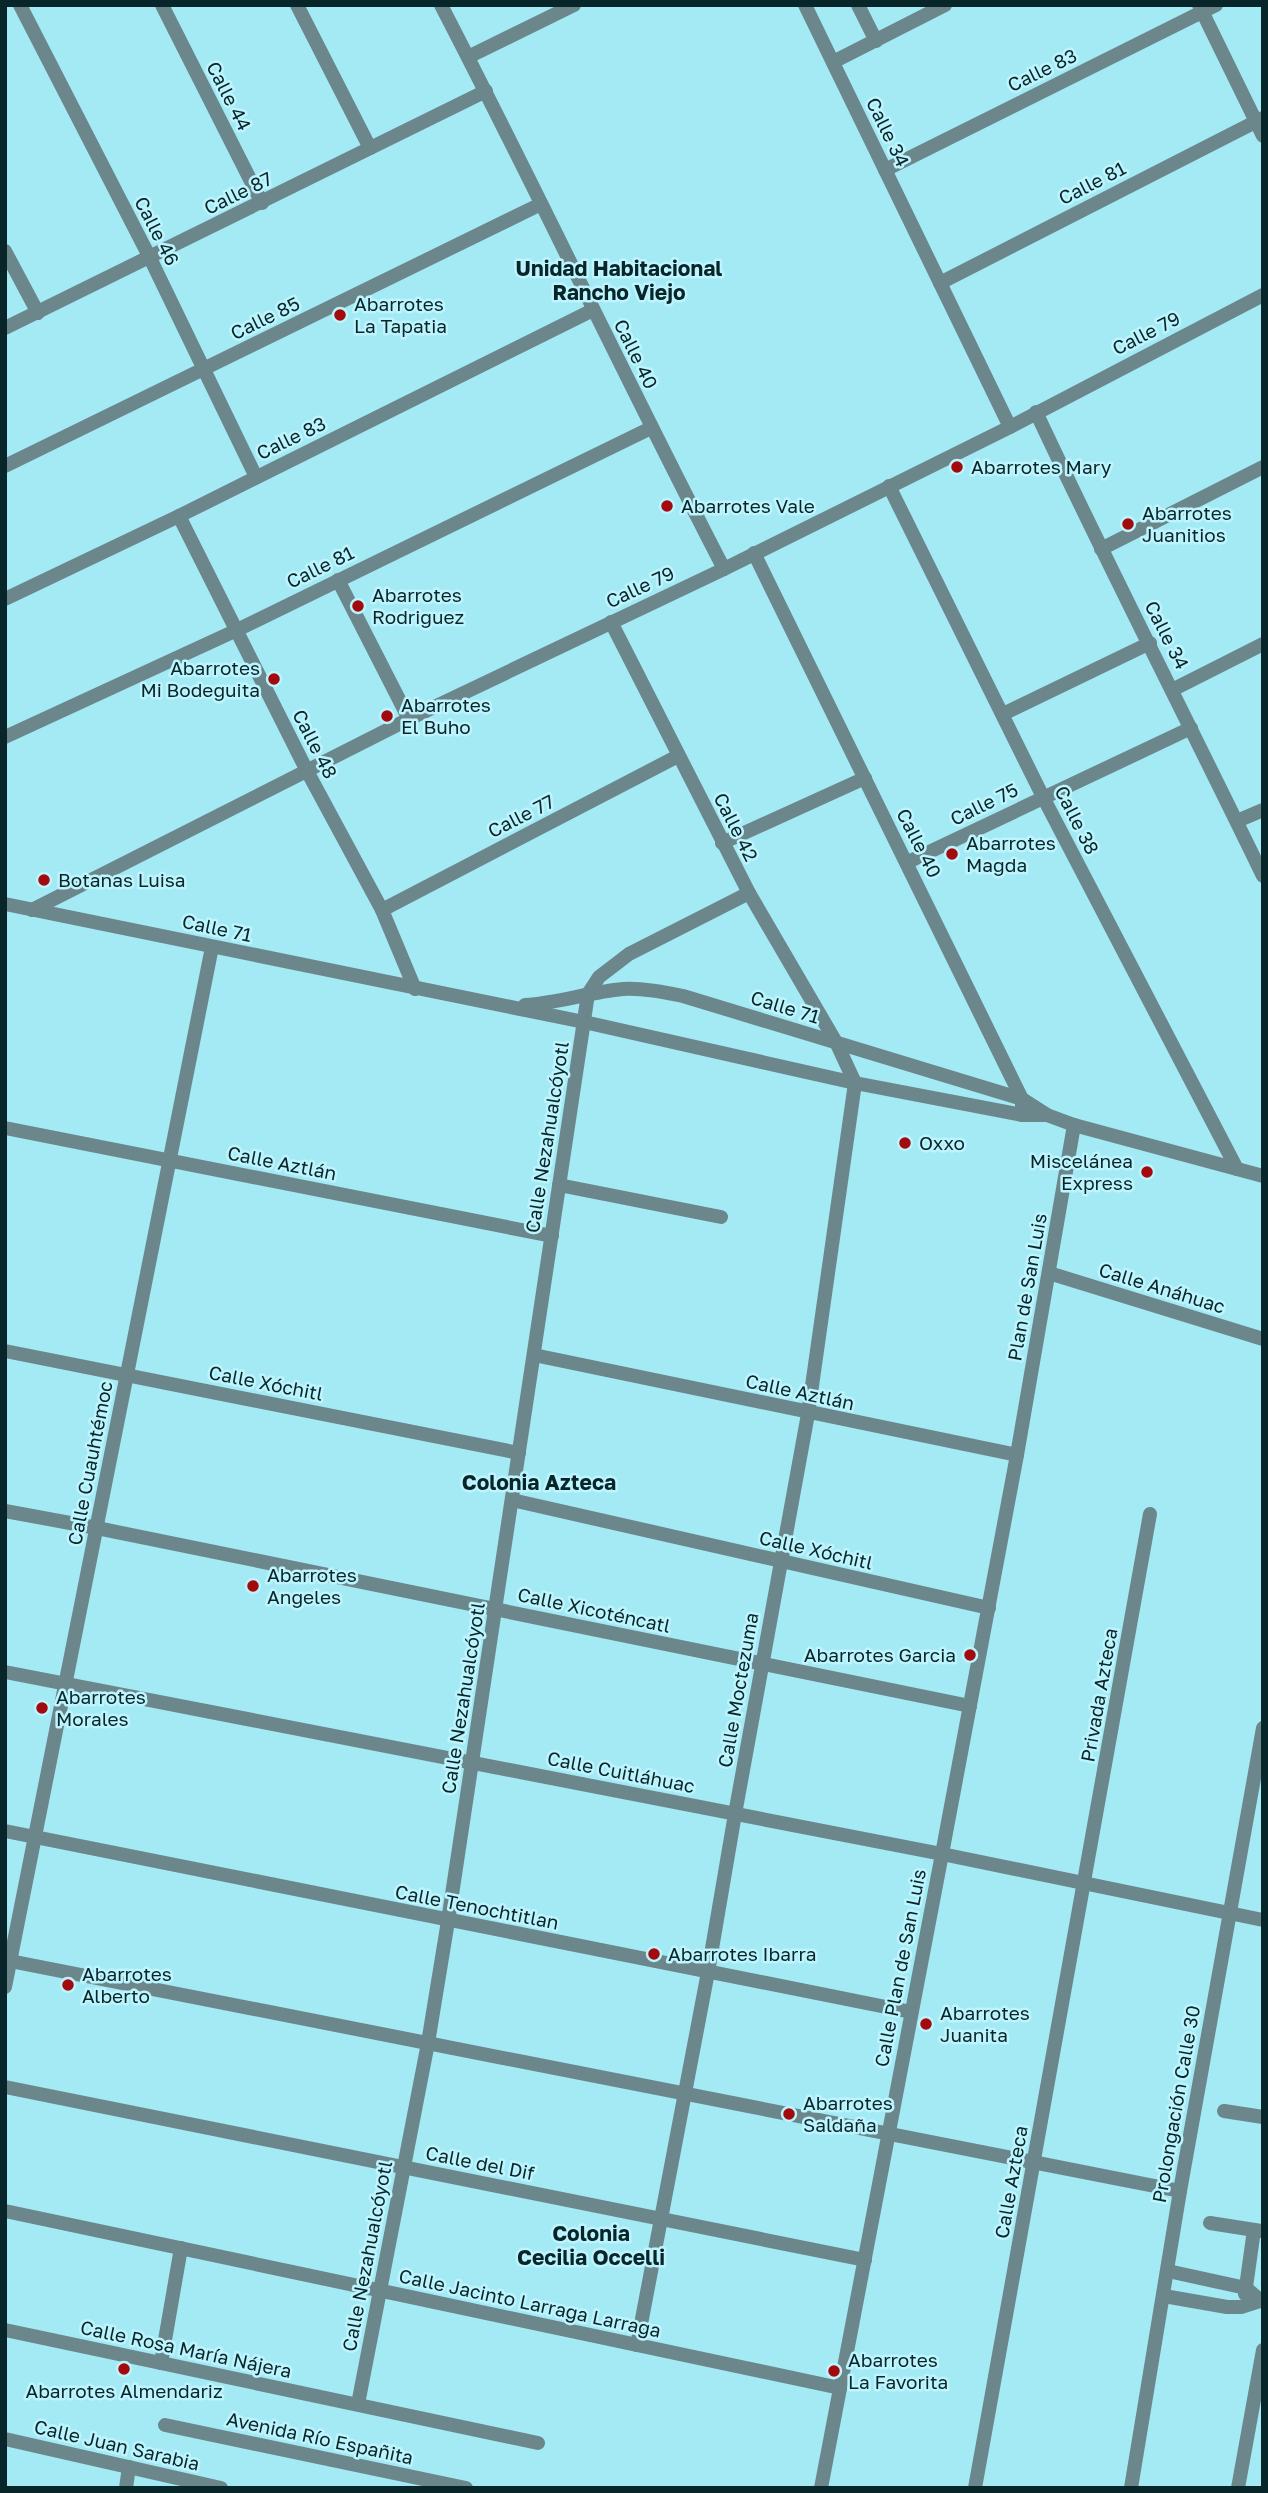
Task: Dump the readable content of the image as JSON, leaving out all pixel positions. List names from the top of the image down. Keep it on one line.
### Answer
{"streets":{"street":["Calle 83","Calle 44","Calle 34","Calle 81","Calle 87","Calle 46","Calle 85","Calle 79","Calle 40","Calle 48","Calle 75","Calle 77","Calle 38","Calle 42","Calle 71","Calle Nezahualcóyotl","Calle Aztlán","Plan de San Luis","Calle Anáhuac","Calle Xóchitl","Calle Cuauhtémoc","Calle Xicoténcatl","Calle Moctezuma","Privada Azteca","Calle Cuitláhuac","Calle Tenochtitlan","Calle Plan de San Luis","Prolongación Calle 30","Calle del Dif","Calle Azteca","Calle Jacinto Larraga Larraga","Calle Rosa María Nájera","Avenida Río Españita","Calle Juan Sarabia"]},"crossings":[["Calle 83","Calle 34"],["Calle 83","Calle 46"],["Calle 83","Calle 40"],["Calle 83","Calle 48"],["Calle 44","Calle 87"],["Calle 34","Calle 81"],["Calle 34","Calle 79"],["Calle 34","Calle 75"],["Calle 81","Calle 40"],["Calle 81","Calle 48"],["Calle 87","Calle 46"],["Calle 87","Calle 40"],["Calle 46","Calle 85"],["Calle 85","Calle 40"],["Calle 79","Calle 40"],["Calle 79","Calle 48"],["Calle 79","Calle 38"],["Calle 79","Calle 42"],["Calle 79","Calle 71"],["Calle 40","Calle 75"],["Calle 40","Calle 71"],["Calle 48","Calle 77"],["Calle 48","Calle 71"],["Calle 75","Calle 38"],["Calle 77","Calle 42"],["Calle 38","Calle 71"],["Calle 42","Calle 71"],["Calle 71","Calle Nezahualcóyotl"],["Calle 71","Plan de San Luis"],["Calle 71","Calle Cuauhtémoc"],["Calle 71","Calle Moctezuma"],["Calle Nezahualcóyotl","Calle Aztlán"],["Calle Nezahualcóyotl","Calle Xóchitl"],["Calle Nezahualcóyotl","Calle Xicoténcatl"],["Calle Nezahualcóyotl","Calle Cuitláhuac"],["Calle Nezahualcóyotl","Calle Tenochtitlan"],["Calle Nezahualcóyotl","Calle del Dif"],["Calle Nezahualcóyotl","Calle Jacinto Larraga Larraga"],["Calle Nezahualcóyotl","Calle Rosa María Nájera"],["Calle Aztlán","Plan de San Luis"],["Calle Aztlán","Calle Cuauhtémoc"],["Calle Aztlán","Calle Moctezuma"],["Calle Aztlán","Calle Plan de San Luis"],["Plan de San Luis","Calle Anáhuac"],["Plan de San Luis","Calle Plan de San Luis"],["Calle Xóchitl","Calle Cuauhtémoc"],["Calle Xóchitl","Calle Moctezuma"],["Calle Xóchitl","Calle Plan de San Luis"],["Calle Cuauhtémoc","Calle Xicoténcatl"],["Calle Cuauhtémoc","Calle Cuitláhuac"],["Calle Cuauhtémoc","Calle Tenochtitlan"],["Calle Xicoténcatl","Calle Moctezuma"],["Calle Xicoténcatl","Calle Plan de San Luis"],["Calle Moctezuma","Calle Cuitláhuac"],["Calle Moctezuma","Calle Tenochtitlan"],["Calle Moctezuma","Calle del Dif"],["Calle Moctezuma","Calle Jacinto Larraga Larraga"],["Privada Azteca","Calle Cuitláhuac"],["Privada Azteca","Calle Azteca"],["Calle Cuitláhuac","Calle Plan de San Luis"],["Calle Cuitláhuac","Prolongación Calle 30"],["Calle Cuitláhuac","Calle Azteca"],["Calle Tenochtitlan","Calle Plan de San Luis"],["Calle Plan de San Luis","Calle del Dif"],["Calle Plan de San Luis","Calle Jacinto Larraga Larraga"]],"districts":["Unidad Habitacional Rancho Viejo","Colonia Azteca","Colonia Cecilia Occelli"],"places":["Abarrotes La Tapatia","Abarrotes Mary","Abarrotes Vale","Abarrotes Juanitios","Abarrotes Rodriguez","Abarrotes Mi Bodeguita","Abarrotes El Buho","Abarrotes Magda","Botanas Luisa","Oxxo","Miscelánea Express","Abarrotes Angeles","Abarrotes Garcia","Abarrotes Morales","Abarrotes Ibarra","Abarrotes Alberto","Abarrotes Juanita","Abarrotes Saldaña","Abarrotes Almendariz","Abarrotes La Favorita"]}
